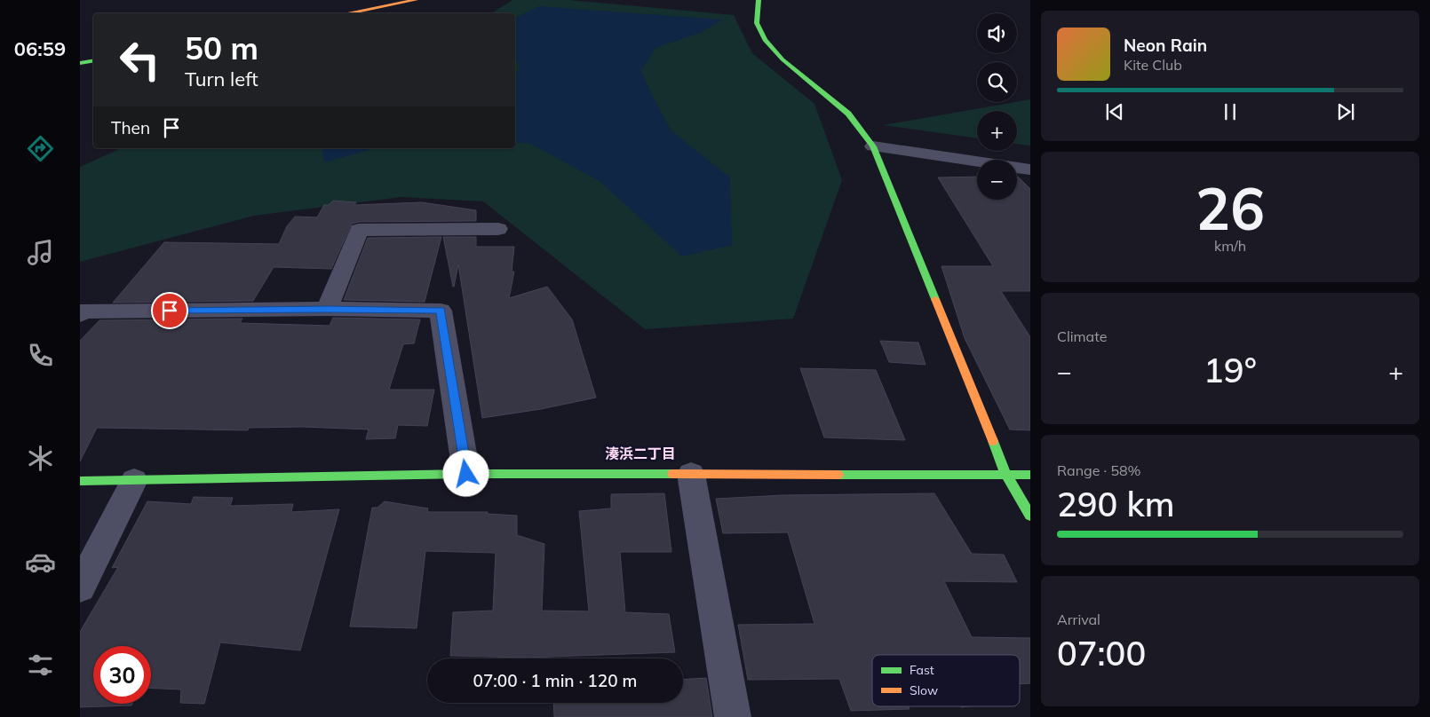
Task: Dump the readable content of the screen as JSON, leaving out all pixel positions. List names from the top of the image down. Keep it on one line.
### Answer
{"districts":["湊浜二丁目"],"legend":["Fast","Slow"],"page":{"tabs":"06:59","map_buttons":["+","−"],"turn":["50 m","Turn left"],"song":["Neon Rain","Kite Club"],"then":"Then","tile":[["26","km/h"],"Climate",["Range · 58%","290 km"],["Arrival","07:00"]],"heat":["−","19°","+"],"limit":"30","trip":"07:00 · 1 min · 120 m"}}
